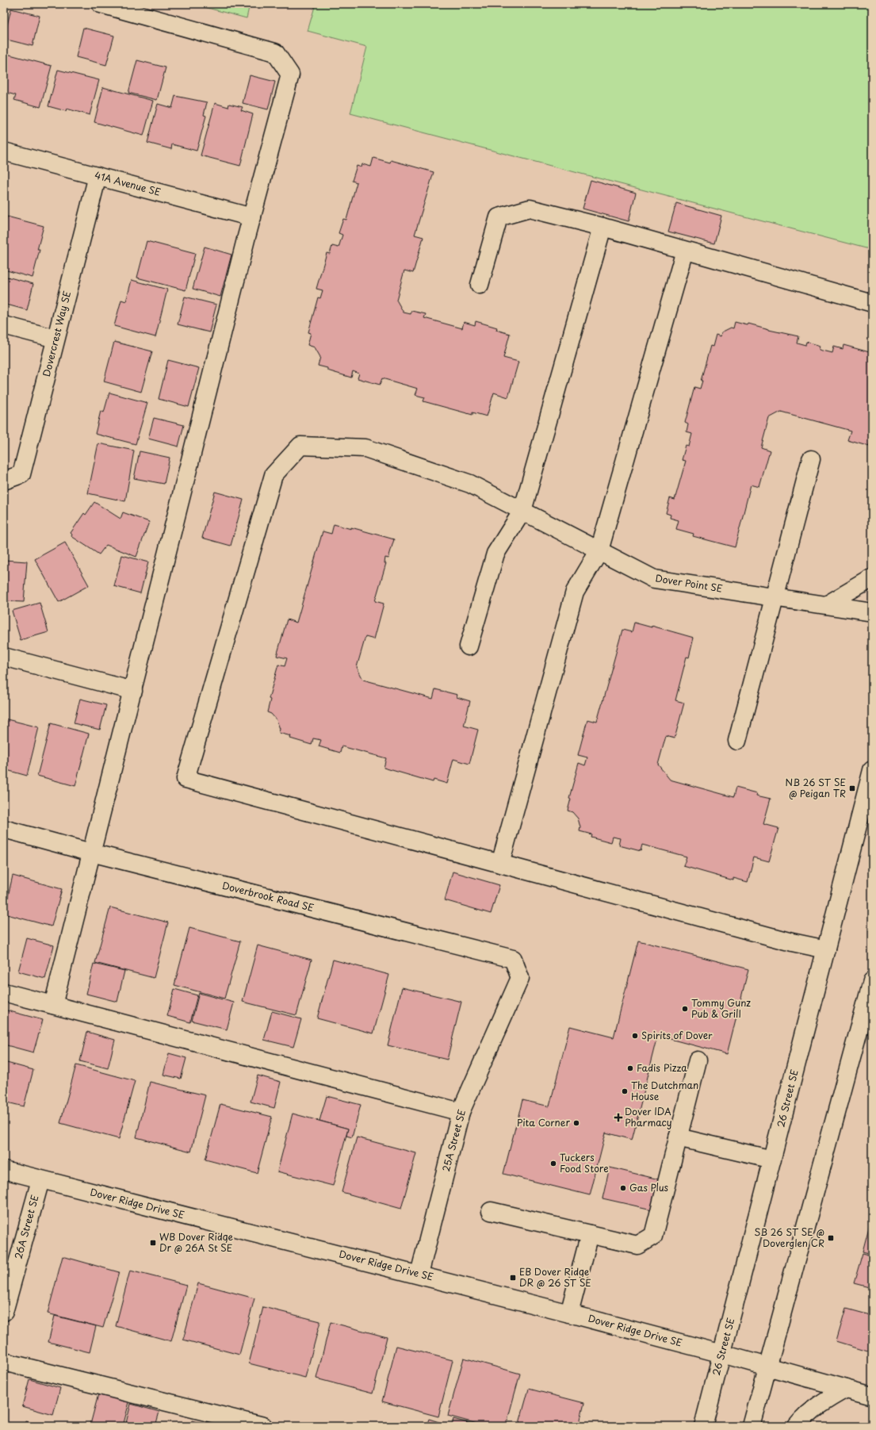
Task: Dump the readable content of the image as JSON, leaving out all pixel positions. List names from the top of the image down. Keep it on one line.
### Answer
{"streets":{"street":["41A Avenue SE","Dovercrest Way SE","Dover Point SE","Doverbrook Road SE","26 Street SE","25A Street SE","Dover Ridge Drive SE","26A Street SE"]},"crossings":[["41A Avenue SE","Dovercrest Way SE"],["Doverbrook Road SE","25A Street SE"],["26 Street SE","Dover Ridge Drive SE"],["25A Street SE","Dover Ridge Drive SE"],["Dover Ridge Drive SE","26A Street SE"]],"places":{"transit":["NB 26 ST SE @ Peigan TR","SB 26 ST SE @ Doverglen CR","WB Dover Ridge Dr @ 26A St SE","EB Dover Ridge DR @ 26 ST SE"],"other":["Tommy Gunz Pub & Grill","Spirits of Dover","Fadis Pizza","The Dutchman House","Pita Corner","Tuckers Food Store","Gas Plus"],"health":["Dover IDA Pharmacy"]}}
